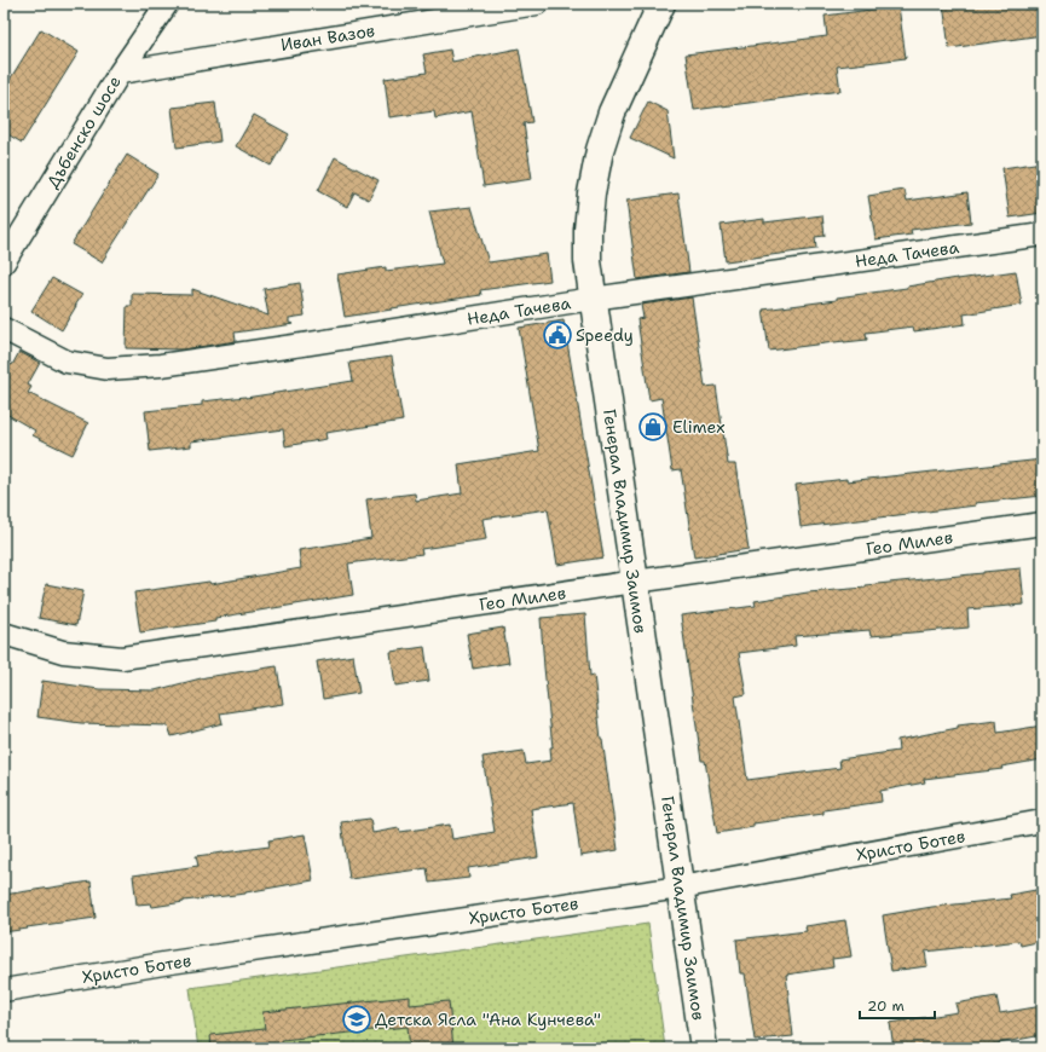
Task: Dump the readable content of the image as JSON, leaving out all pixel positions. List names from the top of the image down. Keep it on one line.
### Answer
{"streets":{"street":["Иван Вазов","Дъбенско шосе","Неда Тачева","Генерал Владимир Заимов","Гео Милев","Христо Ботев"]},"crossings":[["Иван Вазов","Дъбенско шосе"],["Неда Тачева","Генерал Владимир Заимов"],["Генерал Владимир Заимов","Гео Милев"],["Генерал Владимир Заимов","Христо Ботев"]],"places":{"public building":["Speedy"],"shop":["Elimex"],"school or university":["Детска Ясла \"Ана Кунчева\""]},"scale_bar":"20 m"}
